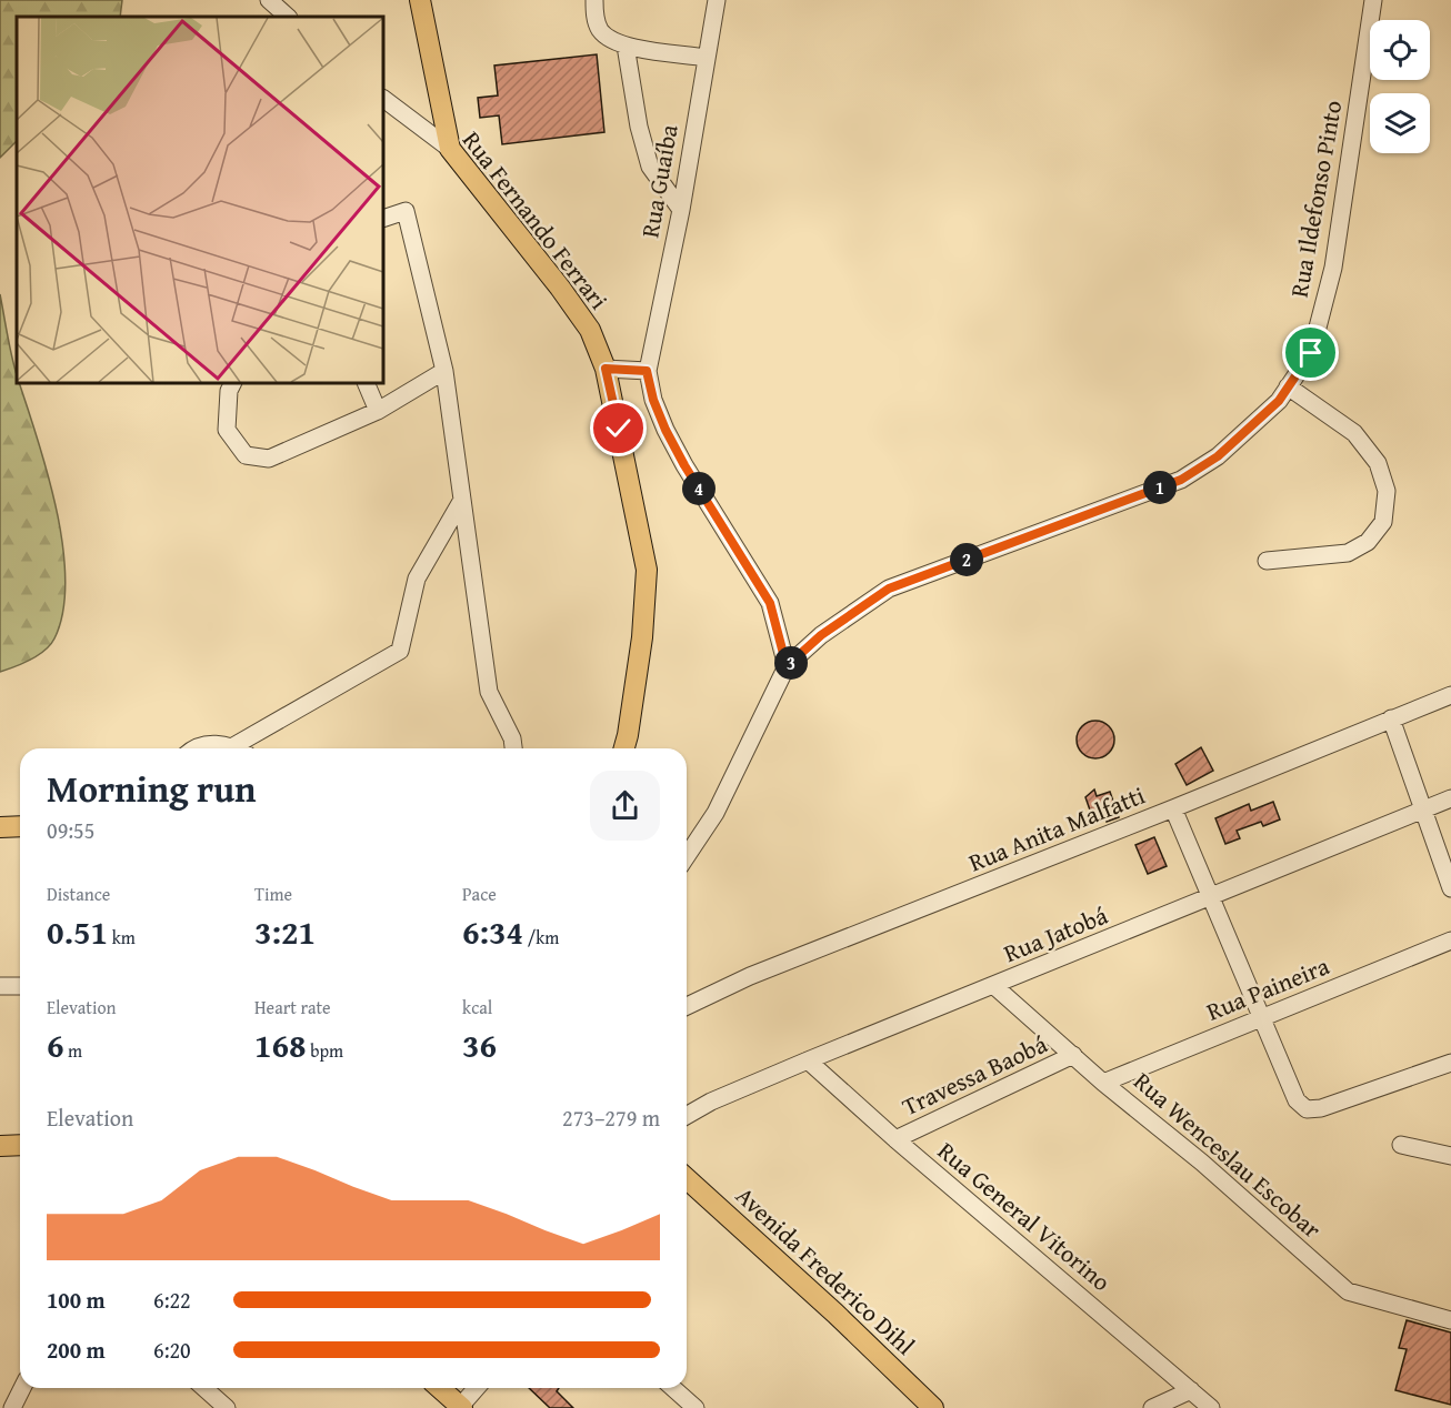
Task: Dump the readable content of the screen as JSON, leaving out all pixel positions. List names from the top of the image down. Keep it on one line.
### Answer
{"streets":{"main road":["Rua Fernando Ferrari","Avenida Frederico Dihl"],"street":["Rua Guaíba","Rua Ildefonso Pinto","Rua Anita Malfatti","Rua Jatobá","Rua Paineira","Travessa Baobá","Rua Wenceslau Escobar","Rua General Vitorino"]},"crossings":[["Rua Guaíba","Rua Ildefonso Pinto"],["Rua Jatobá","Rua Wenceslau Escobar"],["Rua Jatobá","Rua General Vitorino"],["Rua Paineira","Rua Wenceslau Escobar"],["Travessa Baobá","Rua Wenceslau Escobar"],["Travessa Baobá","Rua General Vitorino"]],"page":{"pins":["1","4","2","3"],"heading":["Morning run","09:55"],"stats":[["Distance","0.51 km"],["Time","3:21"],["Pace","6:34 /km"],["Elevation","6 m"],["Heart rate","168 bpm"],["kcal","36"]],"chart":["Elevation","273–279 m"],"list":[{"name":"100 m","note":"6:22"},{"name":"200 m","note":"6:20"}]}}
